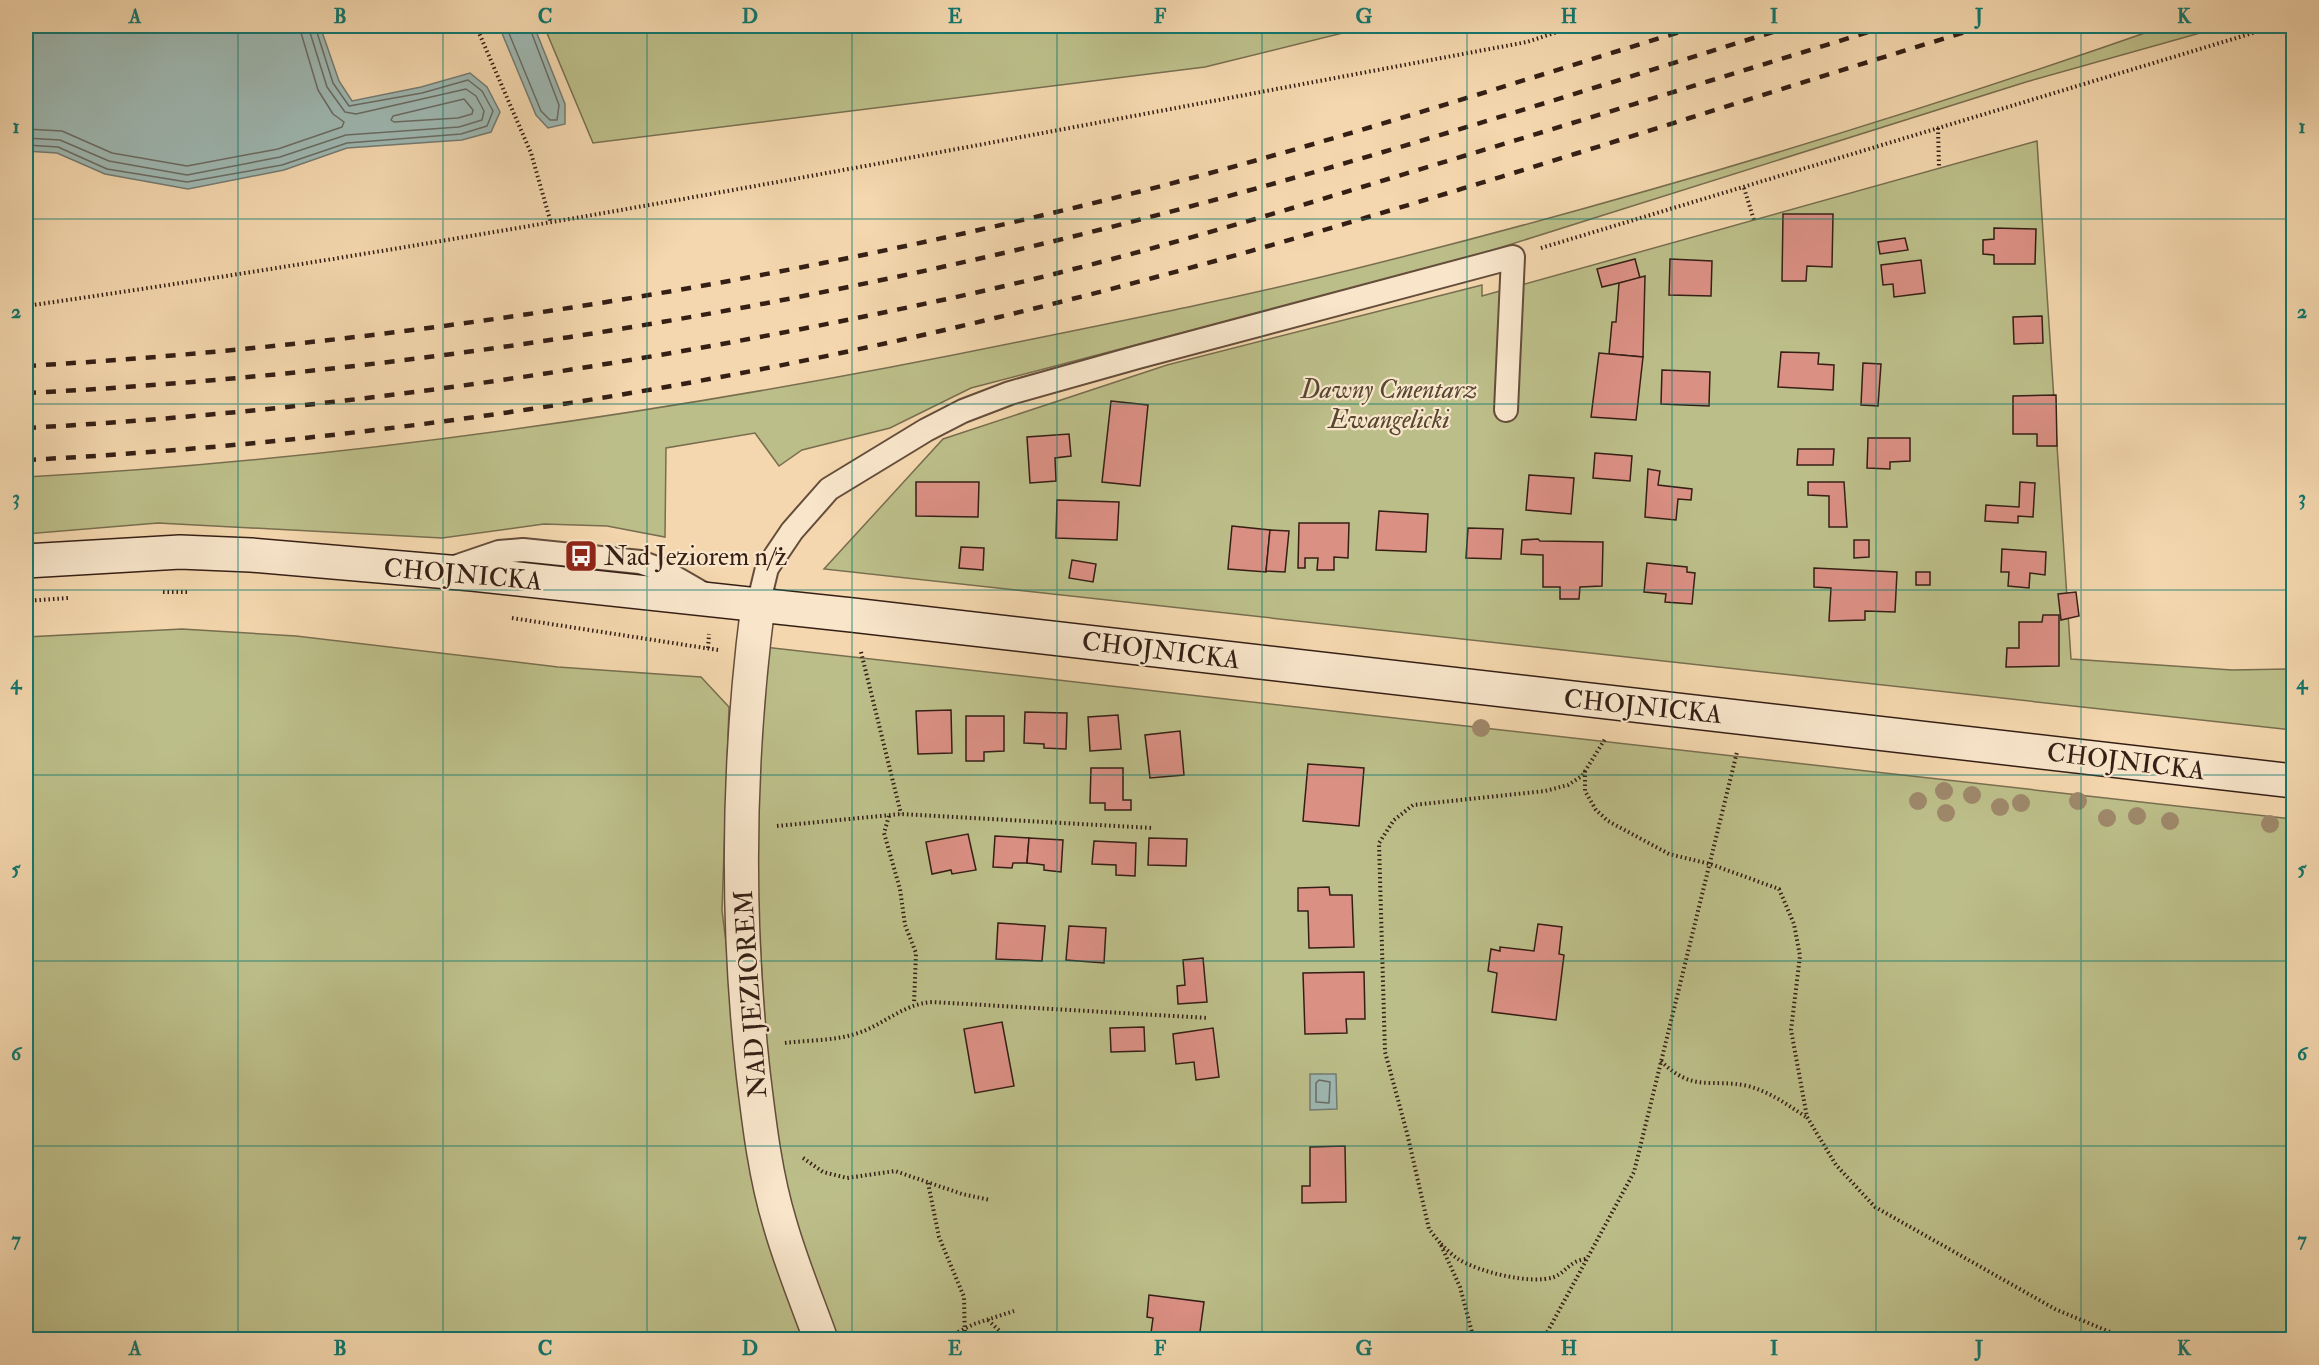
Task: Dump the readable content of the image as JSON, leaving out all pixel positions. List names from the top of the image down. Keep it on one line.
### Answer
{"streets":{"street":["CHOJNICKA","NAD JEZIOREM"]},"crossings":[["CHOJNICKA","NAD JEZIOREM"]],"parks":["Dawny Cmentarz Ewangelicki"],"places":{"bus stop":["Nad Jeziorem n/ż"]},"grid":{"columns":["A","B","C","D","E","F","G","H","I","J","K"],"rows":["1","2","3","4","5","6","7"]}}
